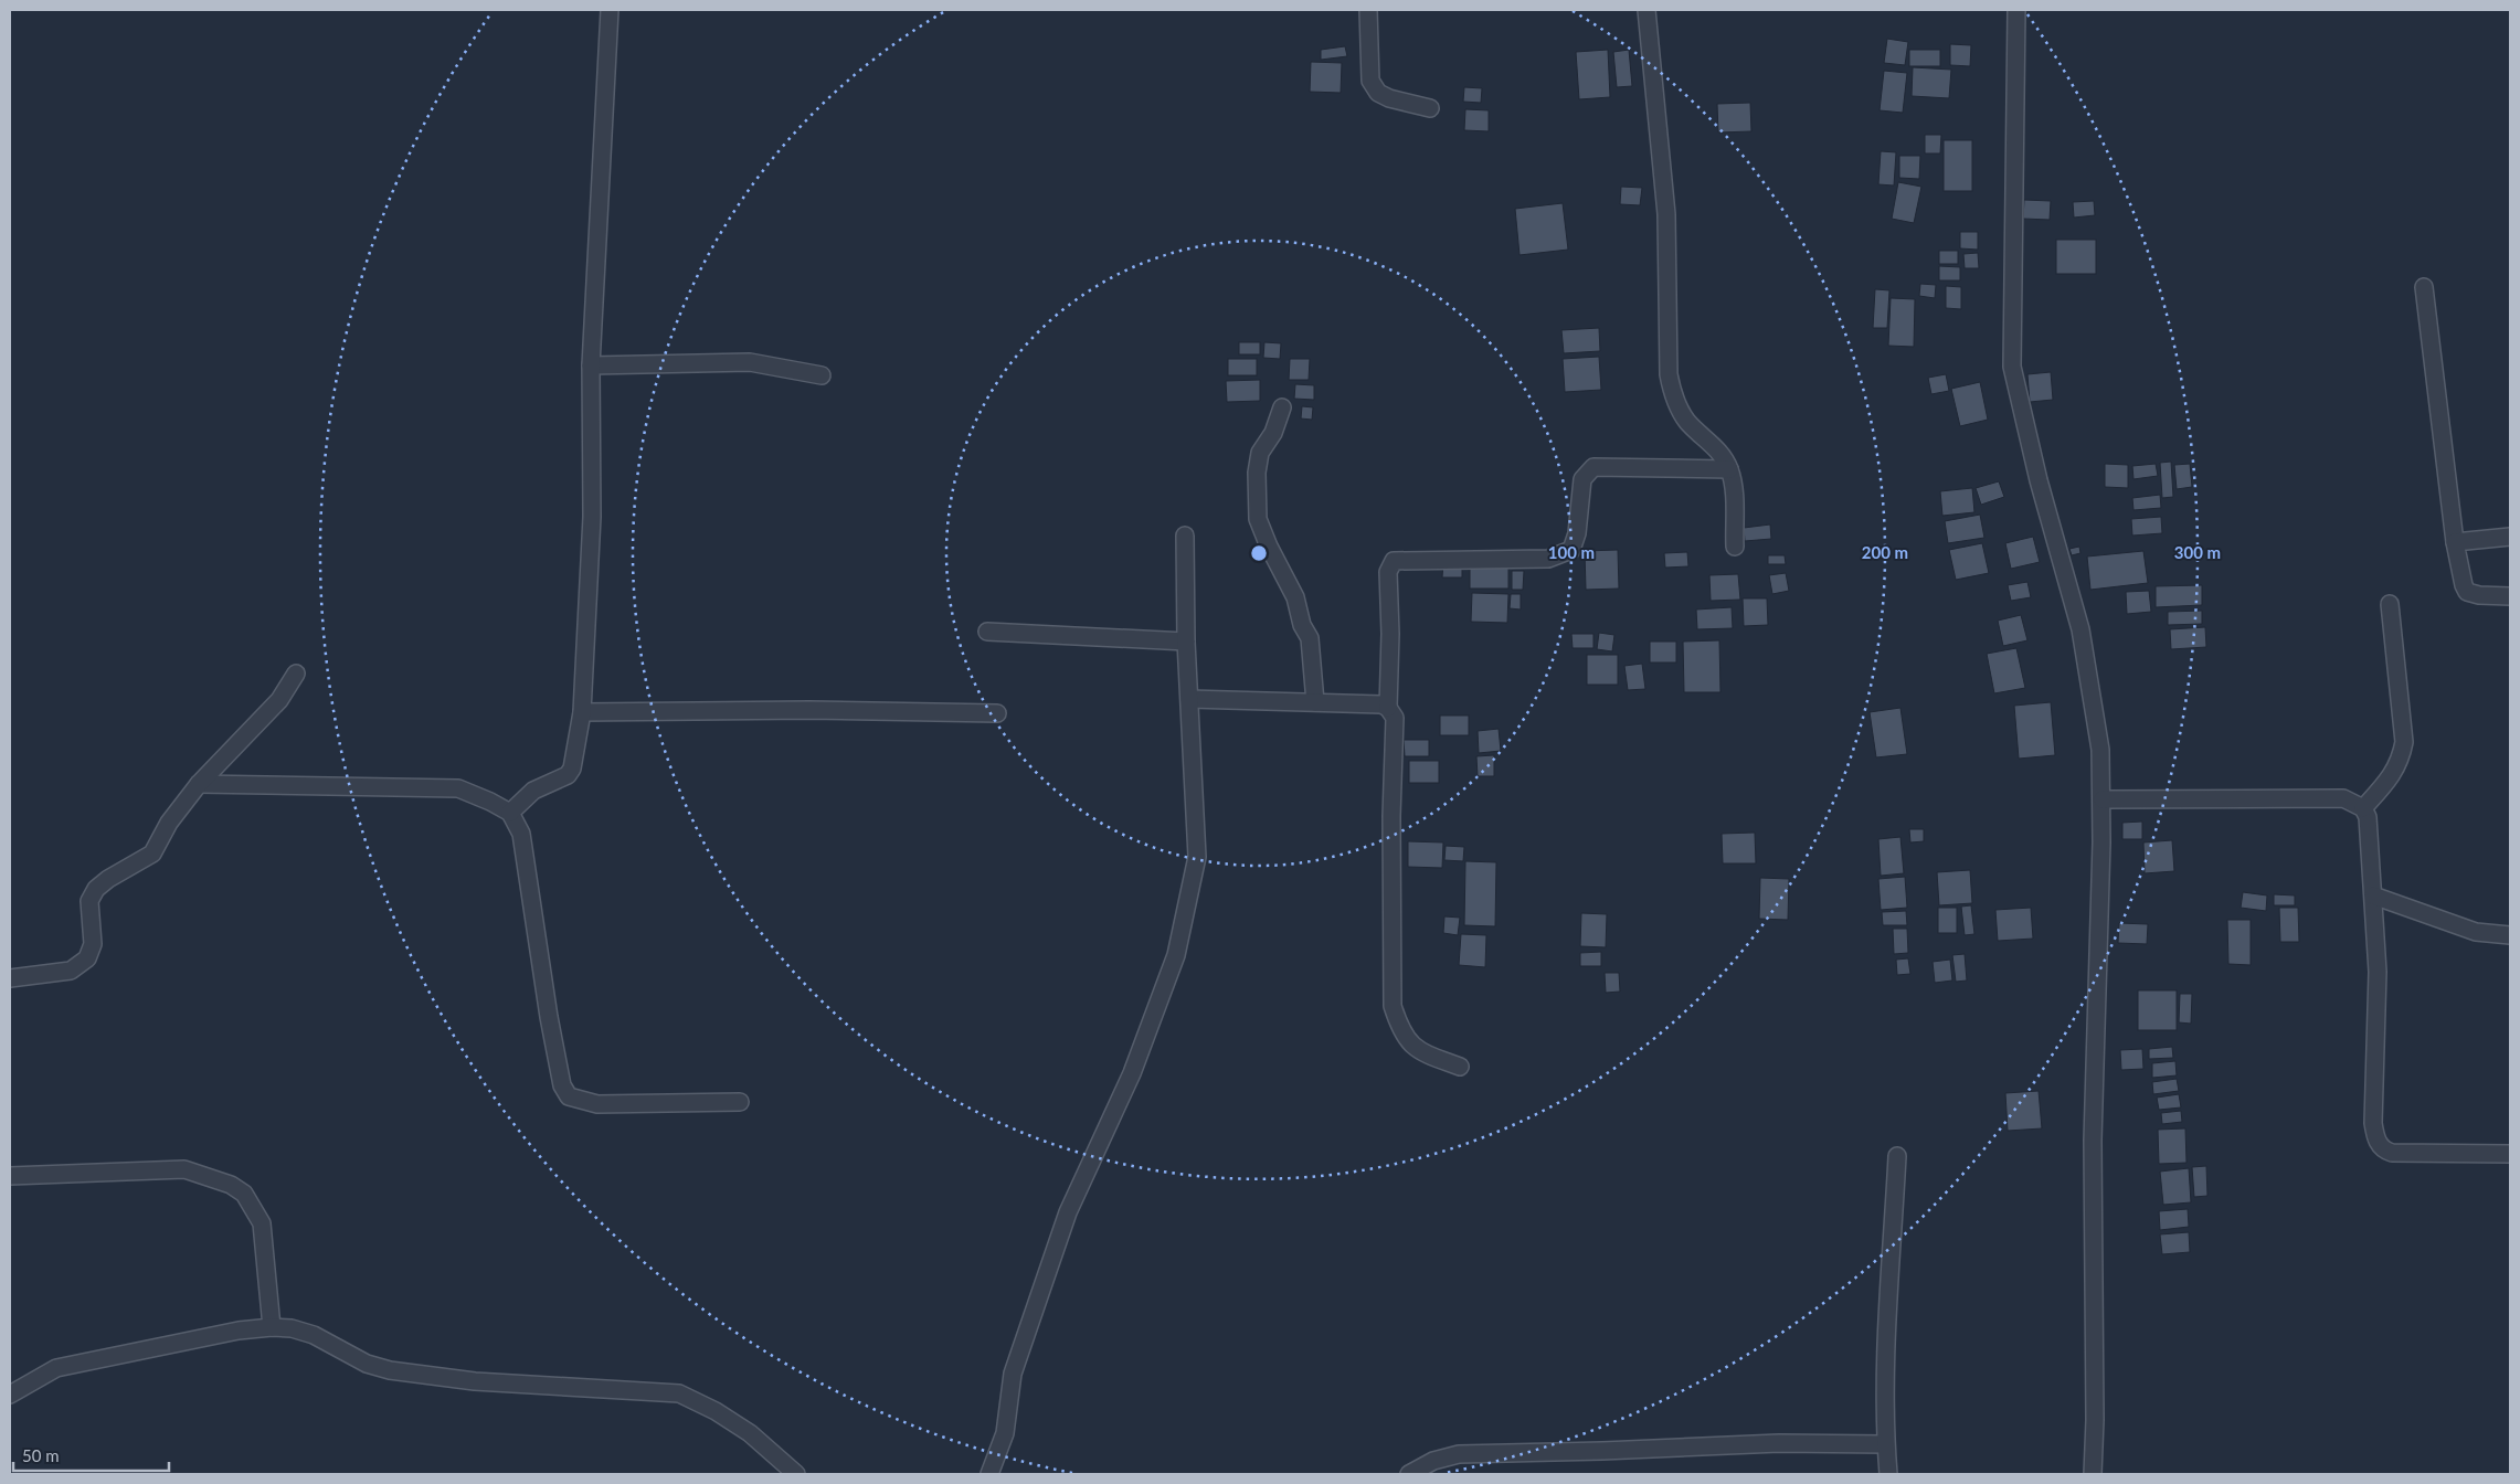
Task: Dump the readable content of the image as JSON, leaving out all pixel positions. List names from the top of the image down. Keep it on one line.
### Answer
{"scale_bar":"50 m","rings":["100 m","200 m","300 m"]}
